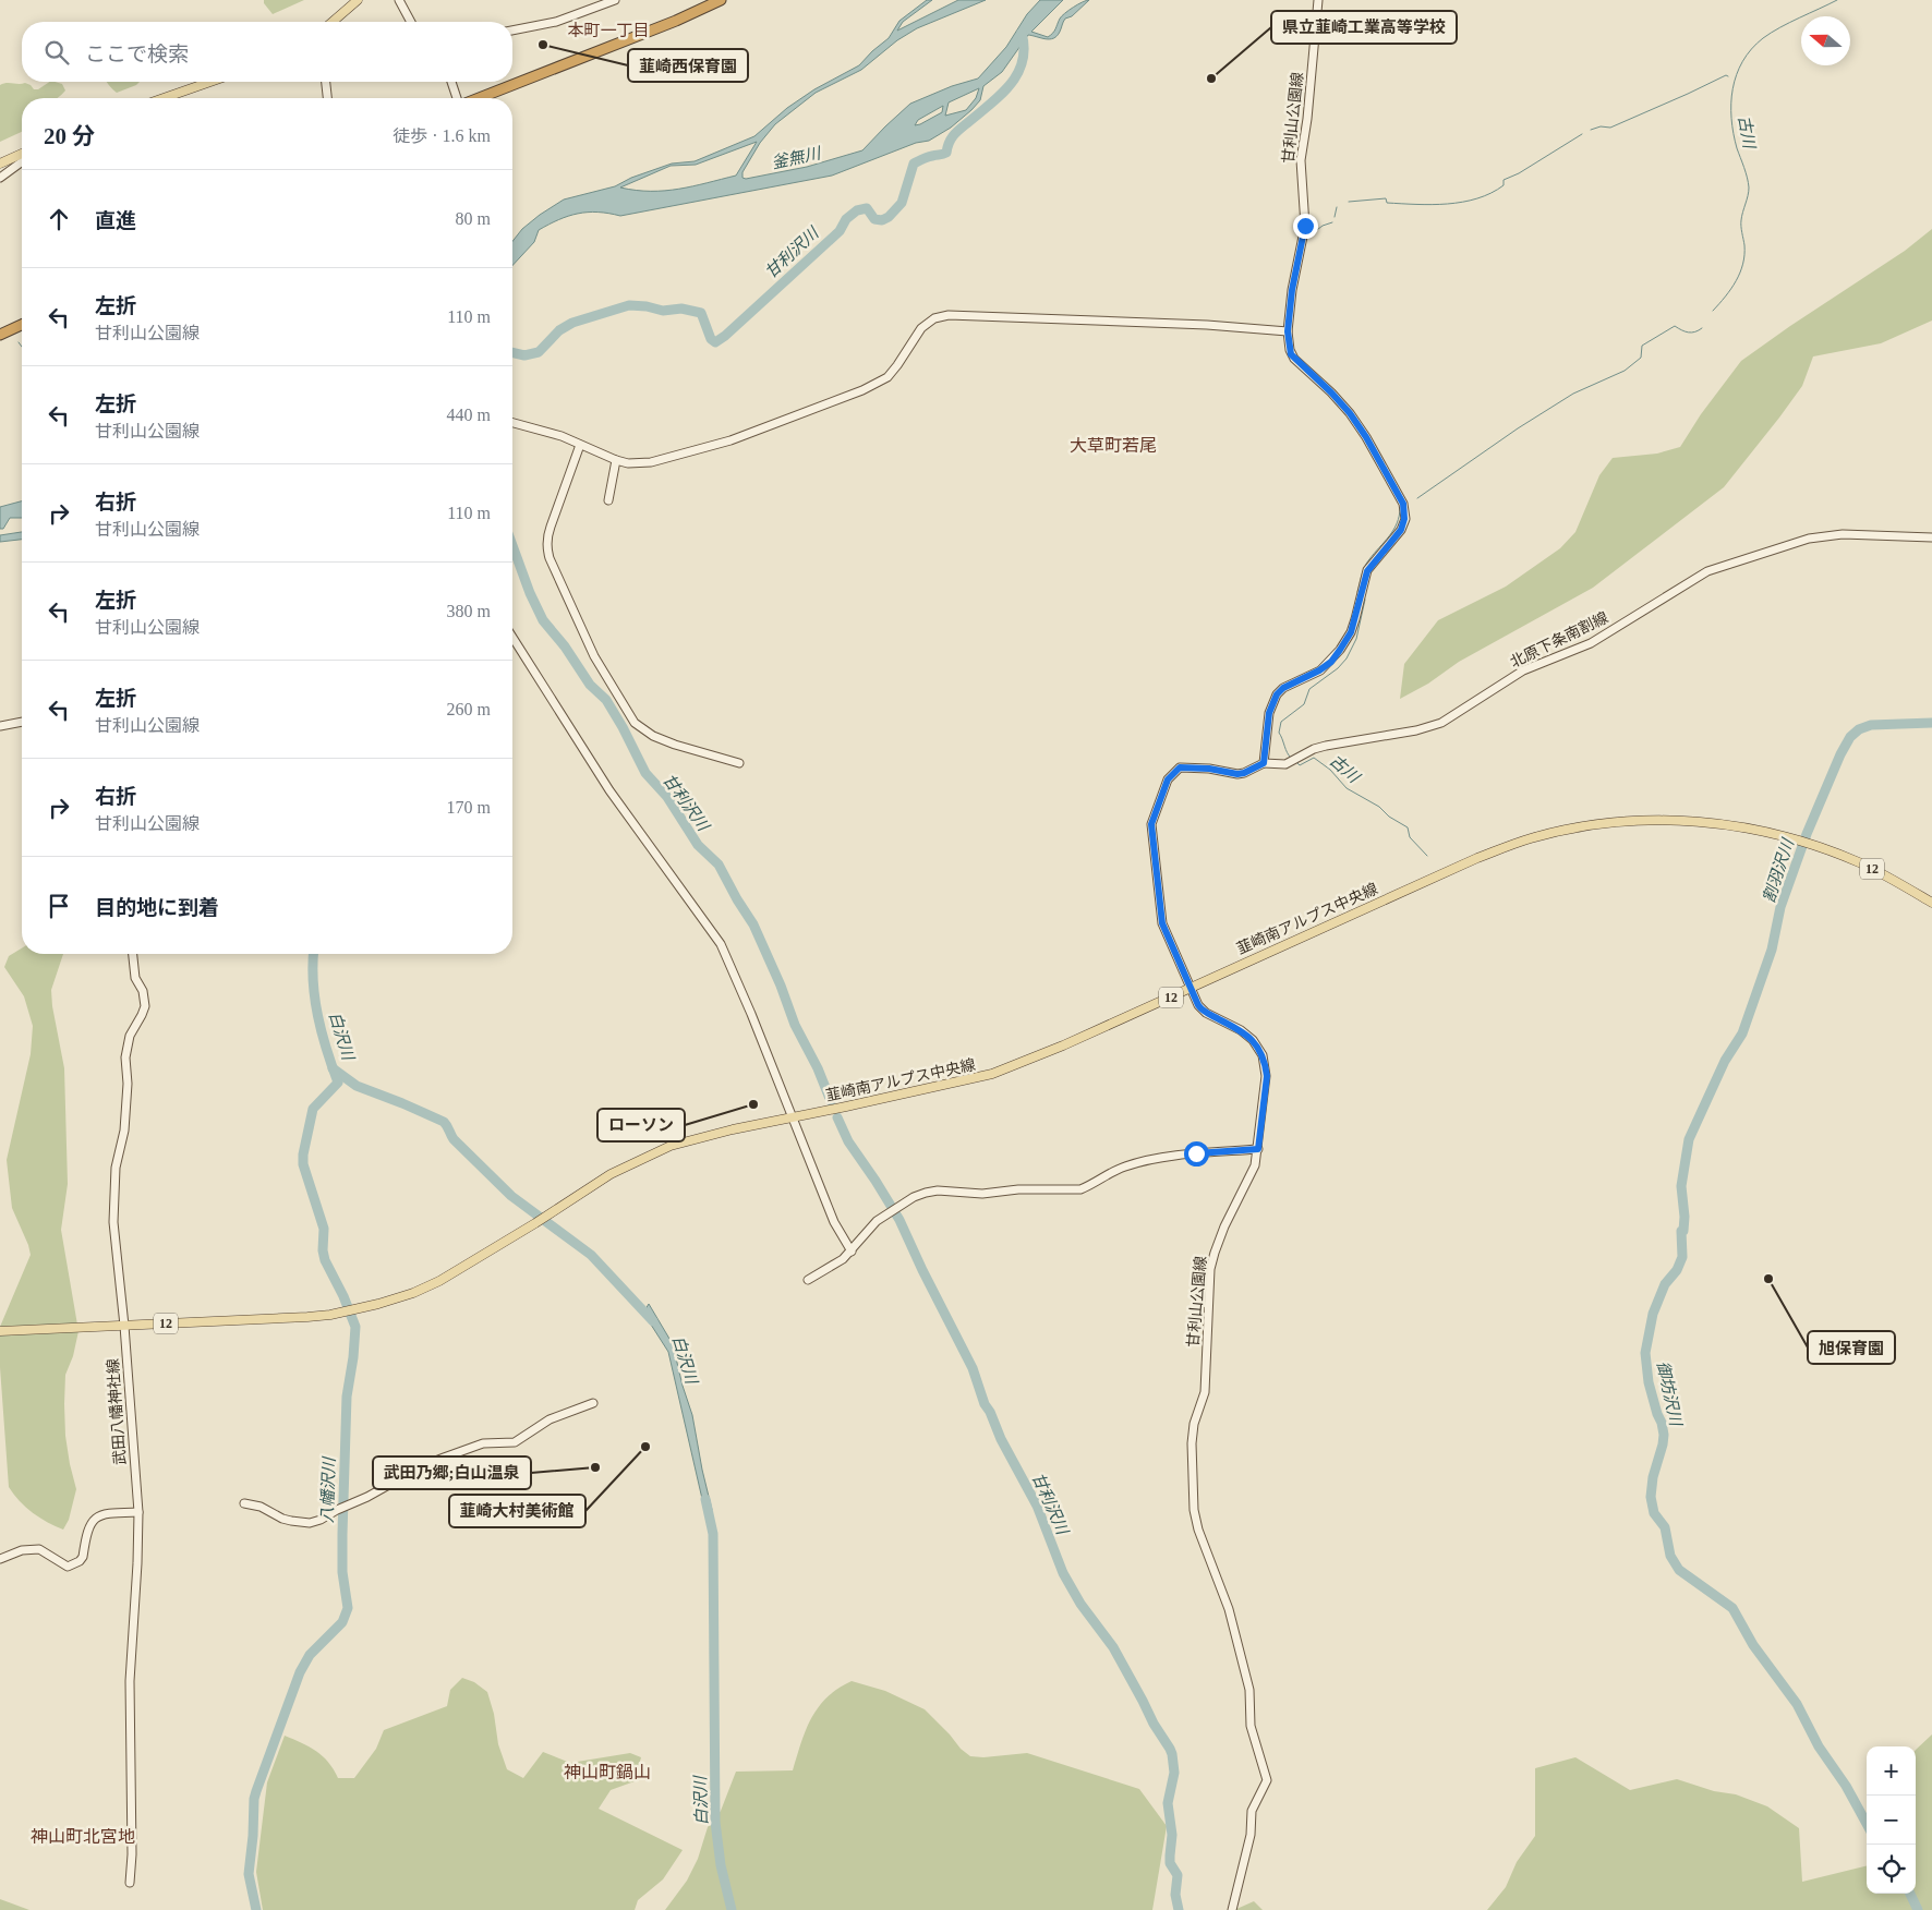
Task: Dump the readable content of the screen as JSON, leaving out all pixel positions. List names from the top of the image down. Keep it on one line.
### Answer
{"streets":{"main road":["甘利山公園線","北原下条南割線","12","韮崎南アルプス中央線","武田八幡神社線"]},"crossings":[["甘利山公園線","北原下条南割線"],["甘利山公園線","韮崎南アルプス中央線"],["韮崎南アルプス中央線","武田八幡神社線"]],"districts":["本町一丁目","大草町若尾","神山町鍋山","神山町北宮地"],"water":["古川","釜無川","甘利沢川","割羽沢川","白沢川","御坊沢川","八幡沢川"],"places":["韮崎西保育園","県立韮崎工業高等学校","ローソン","旭保育園","韮崎大村美術館","武田乃郷;白山温泉"],"north":"left","page":{"search":"ここで検索","heading":["20 分","徒歩 · 1.6 km"],"list":[["直進","80 m"],["左折","甘利山公園線","110 m"],["左折","甘利山公園線","440 m"],["右折","甘利山公園線","110 m"],["左折","甘利山公園線","380 m"],["左折","甘利山公園線","260 m"],["右折","甘利山公園線","170 m"],"目的地に到着"],"map_buttons":["+","−"]}}
